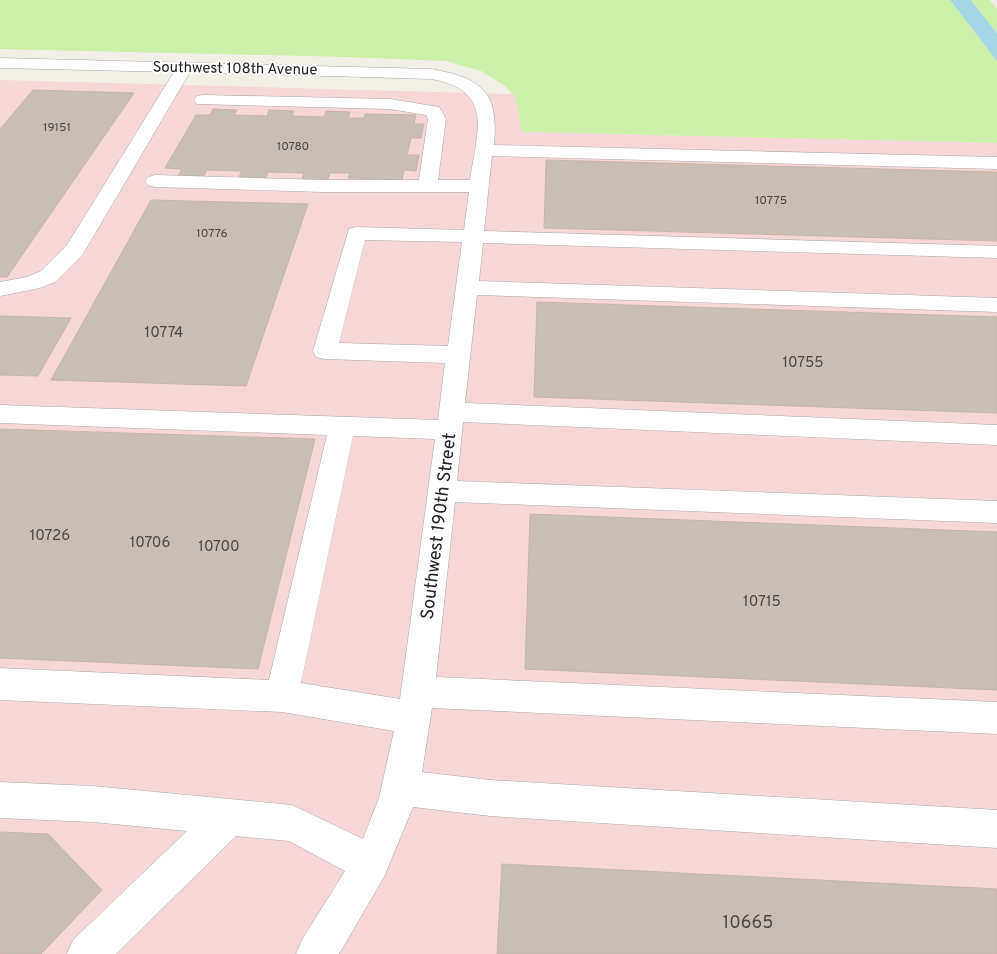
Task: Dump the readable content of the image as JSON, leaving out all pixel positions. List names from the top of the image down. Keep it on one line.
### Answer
{"streets":{"street":["Southwest 108th Avenue","Southwest 190th Street"]},"crossings":[["Southwest 108th Avenue","Southwest 190th Street"]],"house_numbers":["19151","10780","10775","10776","10774","10755","10726","10706","10700","10715","10665"]}
